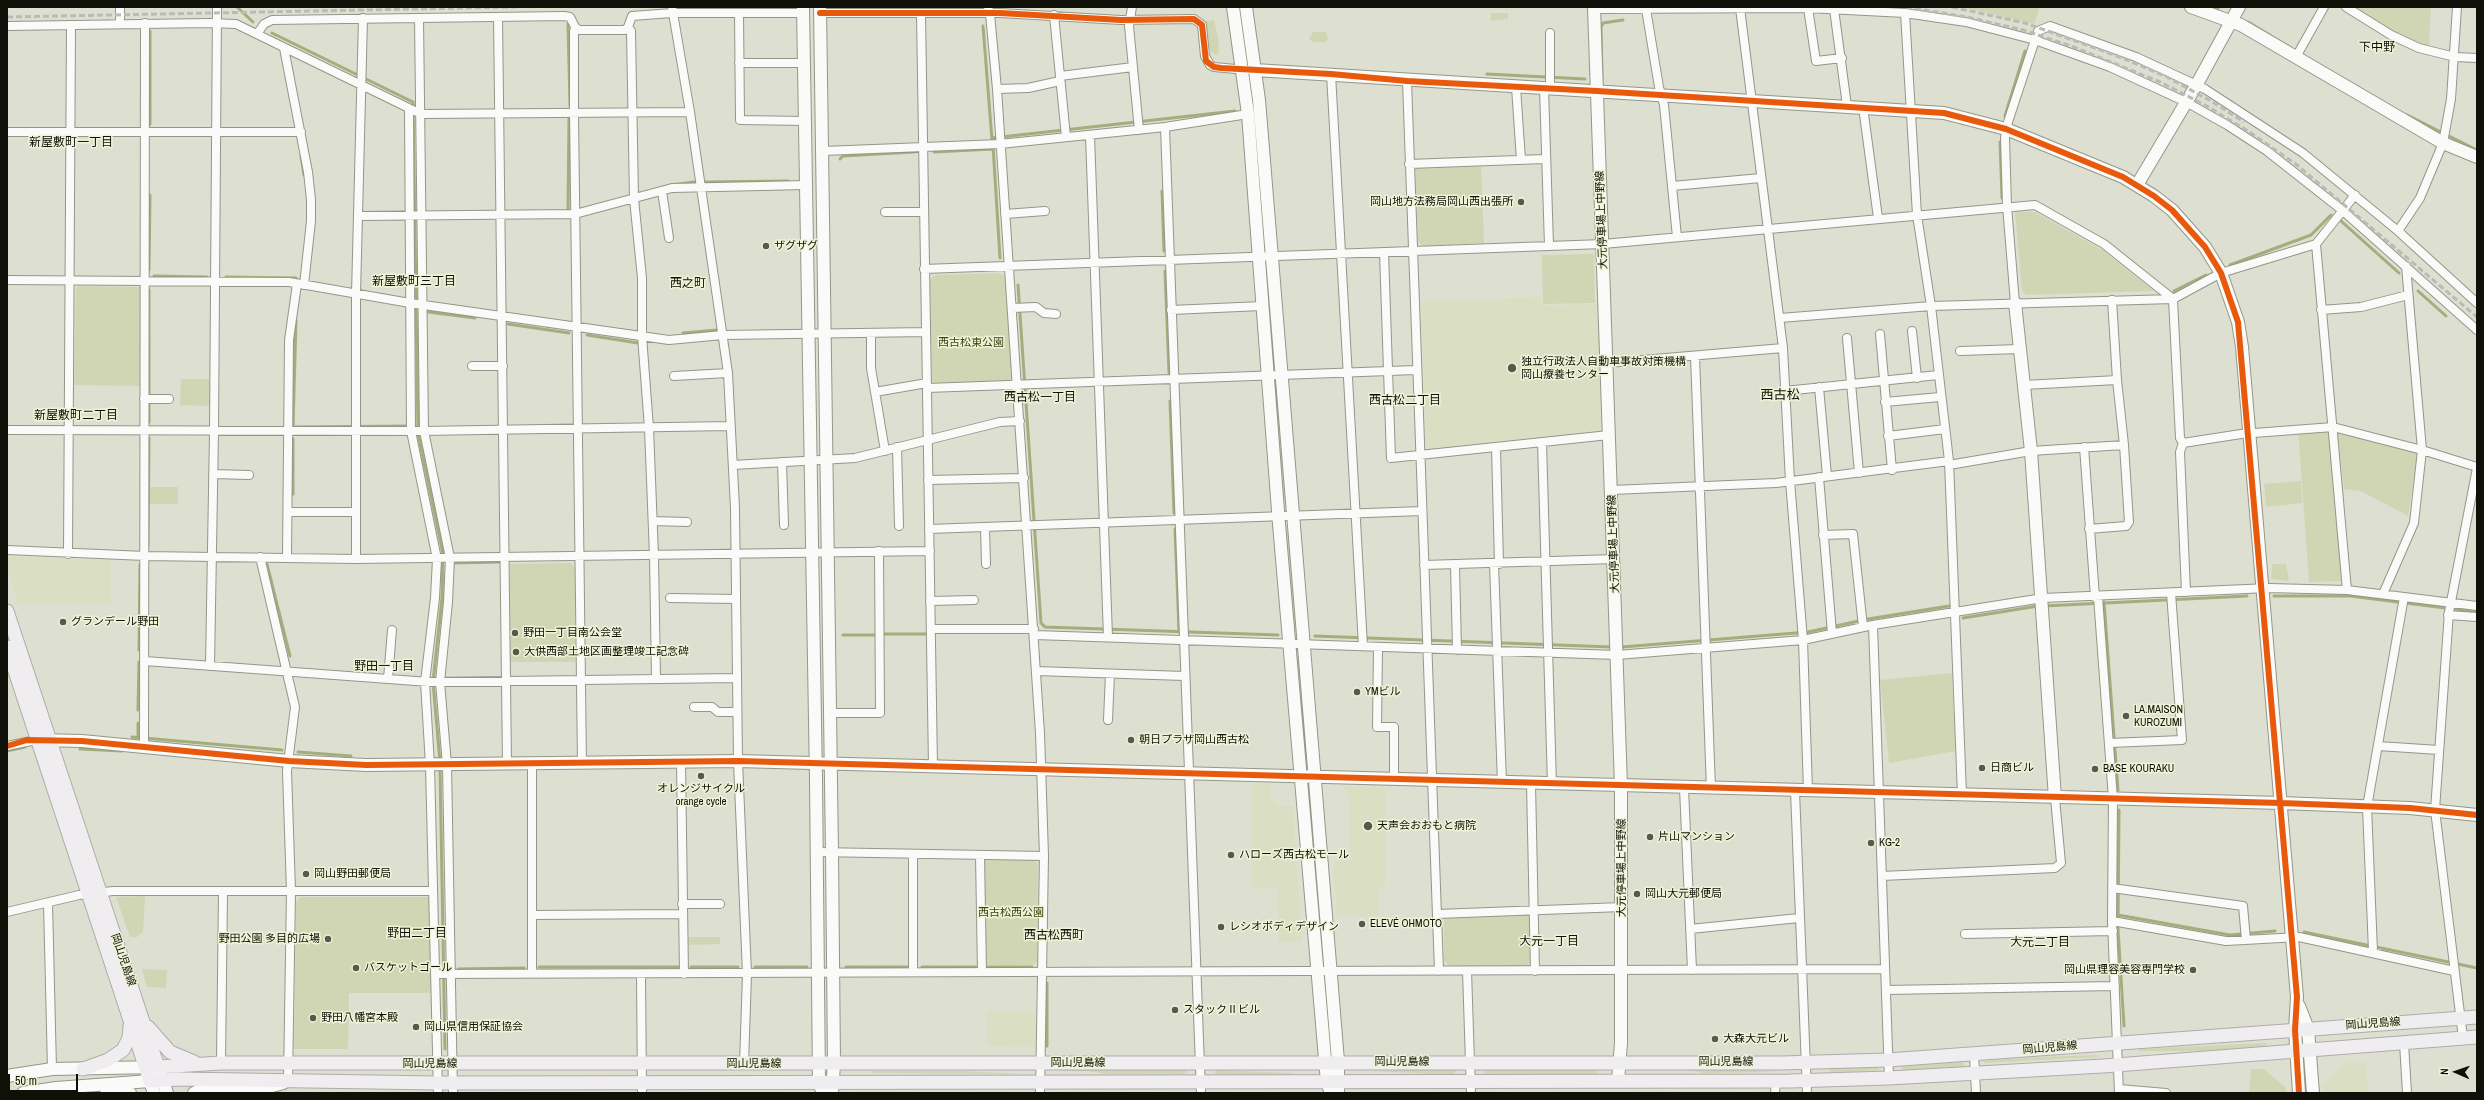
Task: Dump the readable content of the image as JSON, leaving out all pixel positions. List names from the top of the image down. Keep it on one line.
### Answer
{"streets":{"main road":["岡山児島線"],"street":["大元停車場上中野線"]},"crossings":[["大元停車場上中野線","岡山児島線"]],"districts":["下中野","新屋敷町一丁目","新屋敷町三丁目","西之町","西古松","西古松一丁目","西古松二丁目","新屋敷町二丁目","野田一丁目","野田二丁目","西古松西町","大元一丁目","大元二丁目"],"parks":["西古松東公園","西古松西公園"],"places":["岡山地方法務局岡山西出張所","ザグザグ","独立行政法人自動車事故対策機構 岡山療養センター","グランデール野田","野田一丁目南公会堂","大供西部土地区画整理竣工記念碑","YMビル","LA.MAISON KUROZUMI","朝日プラザ岡山西古松","日商ビル","BASE KOURAKU","オレンジサイクル orange cycle","天声会おおもと病院","片山マンション","KG-2","ハローズ西古松モール","岡山野田郵便局","岡山大元郵便局","ELEVÉ OHMOTO","レシオボディデザイン","野田公園 多目的広場","バスケットゴール","岡山県理容美容専門学校","スタックⅡビル","野田八幡宮本殿","岡山県信用保証協会","大森大元ビル"],"scale_bar":"50 m","north":"left"}
